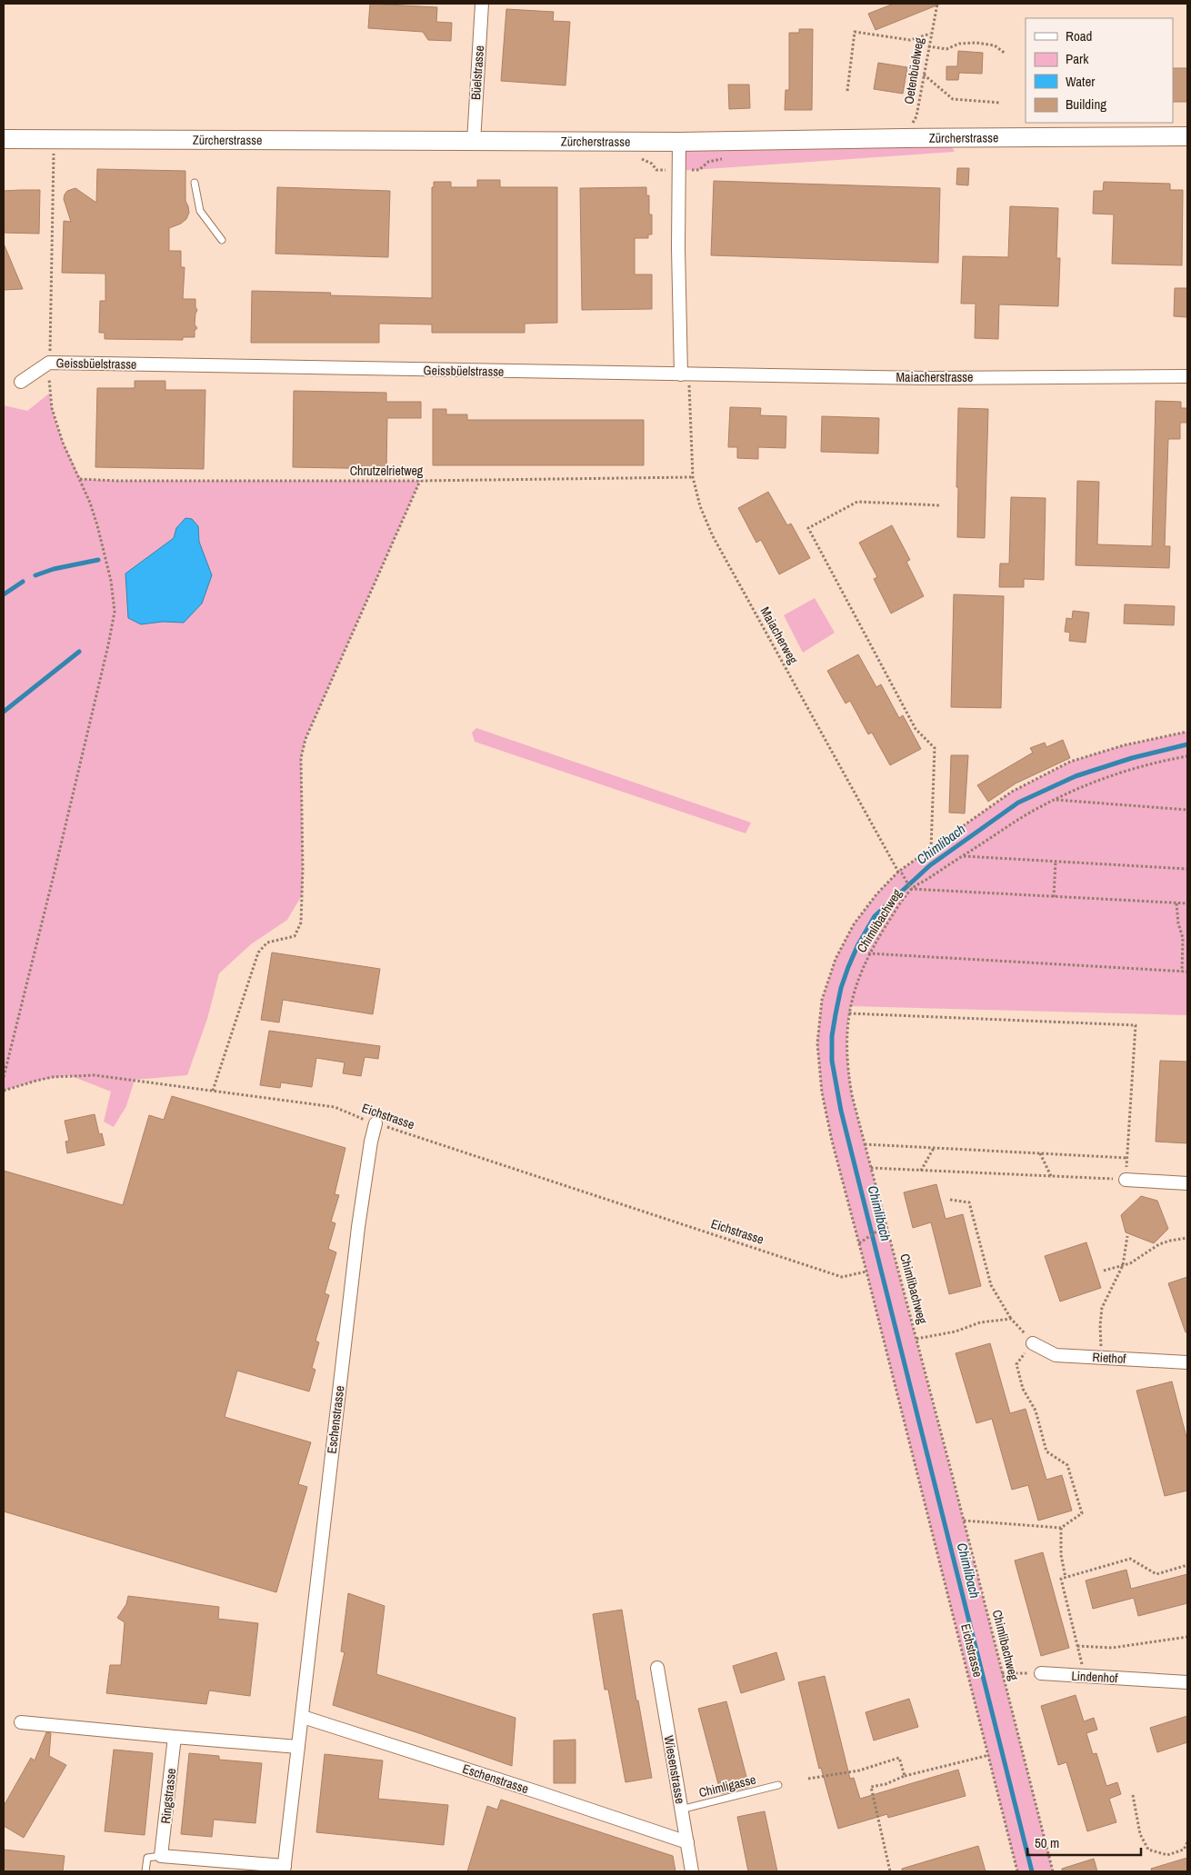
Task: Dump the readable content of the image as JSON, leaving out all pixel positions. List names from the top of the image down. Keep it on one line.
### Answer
{"streets":{"main road":["Zürcherstrasse"],"street":["Büelstrasse","Geissbüelstrasse","Maiacherstrasse","Riethof","Eschenstrasse","Lindenhof","Wiesenstrasse","Ringstrasse"],"lane":["Chimligasse"],"path":["Oetenbüelweg","Chrutzelrietweg","Maiacherweg","Chimlibachweg","Eichstrasse"]},"crossings":[["Oetenbüelweg","Zürcherstrasse"],["Büelstrasse","Zürcherstrasse"],["Geissbüelstrasse","Maiacherstrasse"],["Geissbüelstrasse","Maiacherweg"],["Maiacherstrasse","Maiacherweg"],["Chrutzelrietweg","Maiacherweg"],["Eichstrasse","Eschenstrasse"],["Eschenstrasse","Wiesenstrasse"],["Wiesenstrasse","Chimligasse"]],"water":["Chimlibach"],"legend":["Road","Park","Water","Building"],"scale_bar":"50 m"}
